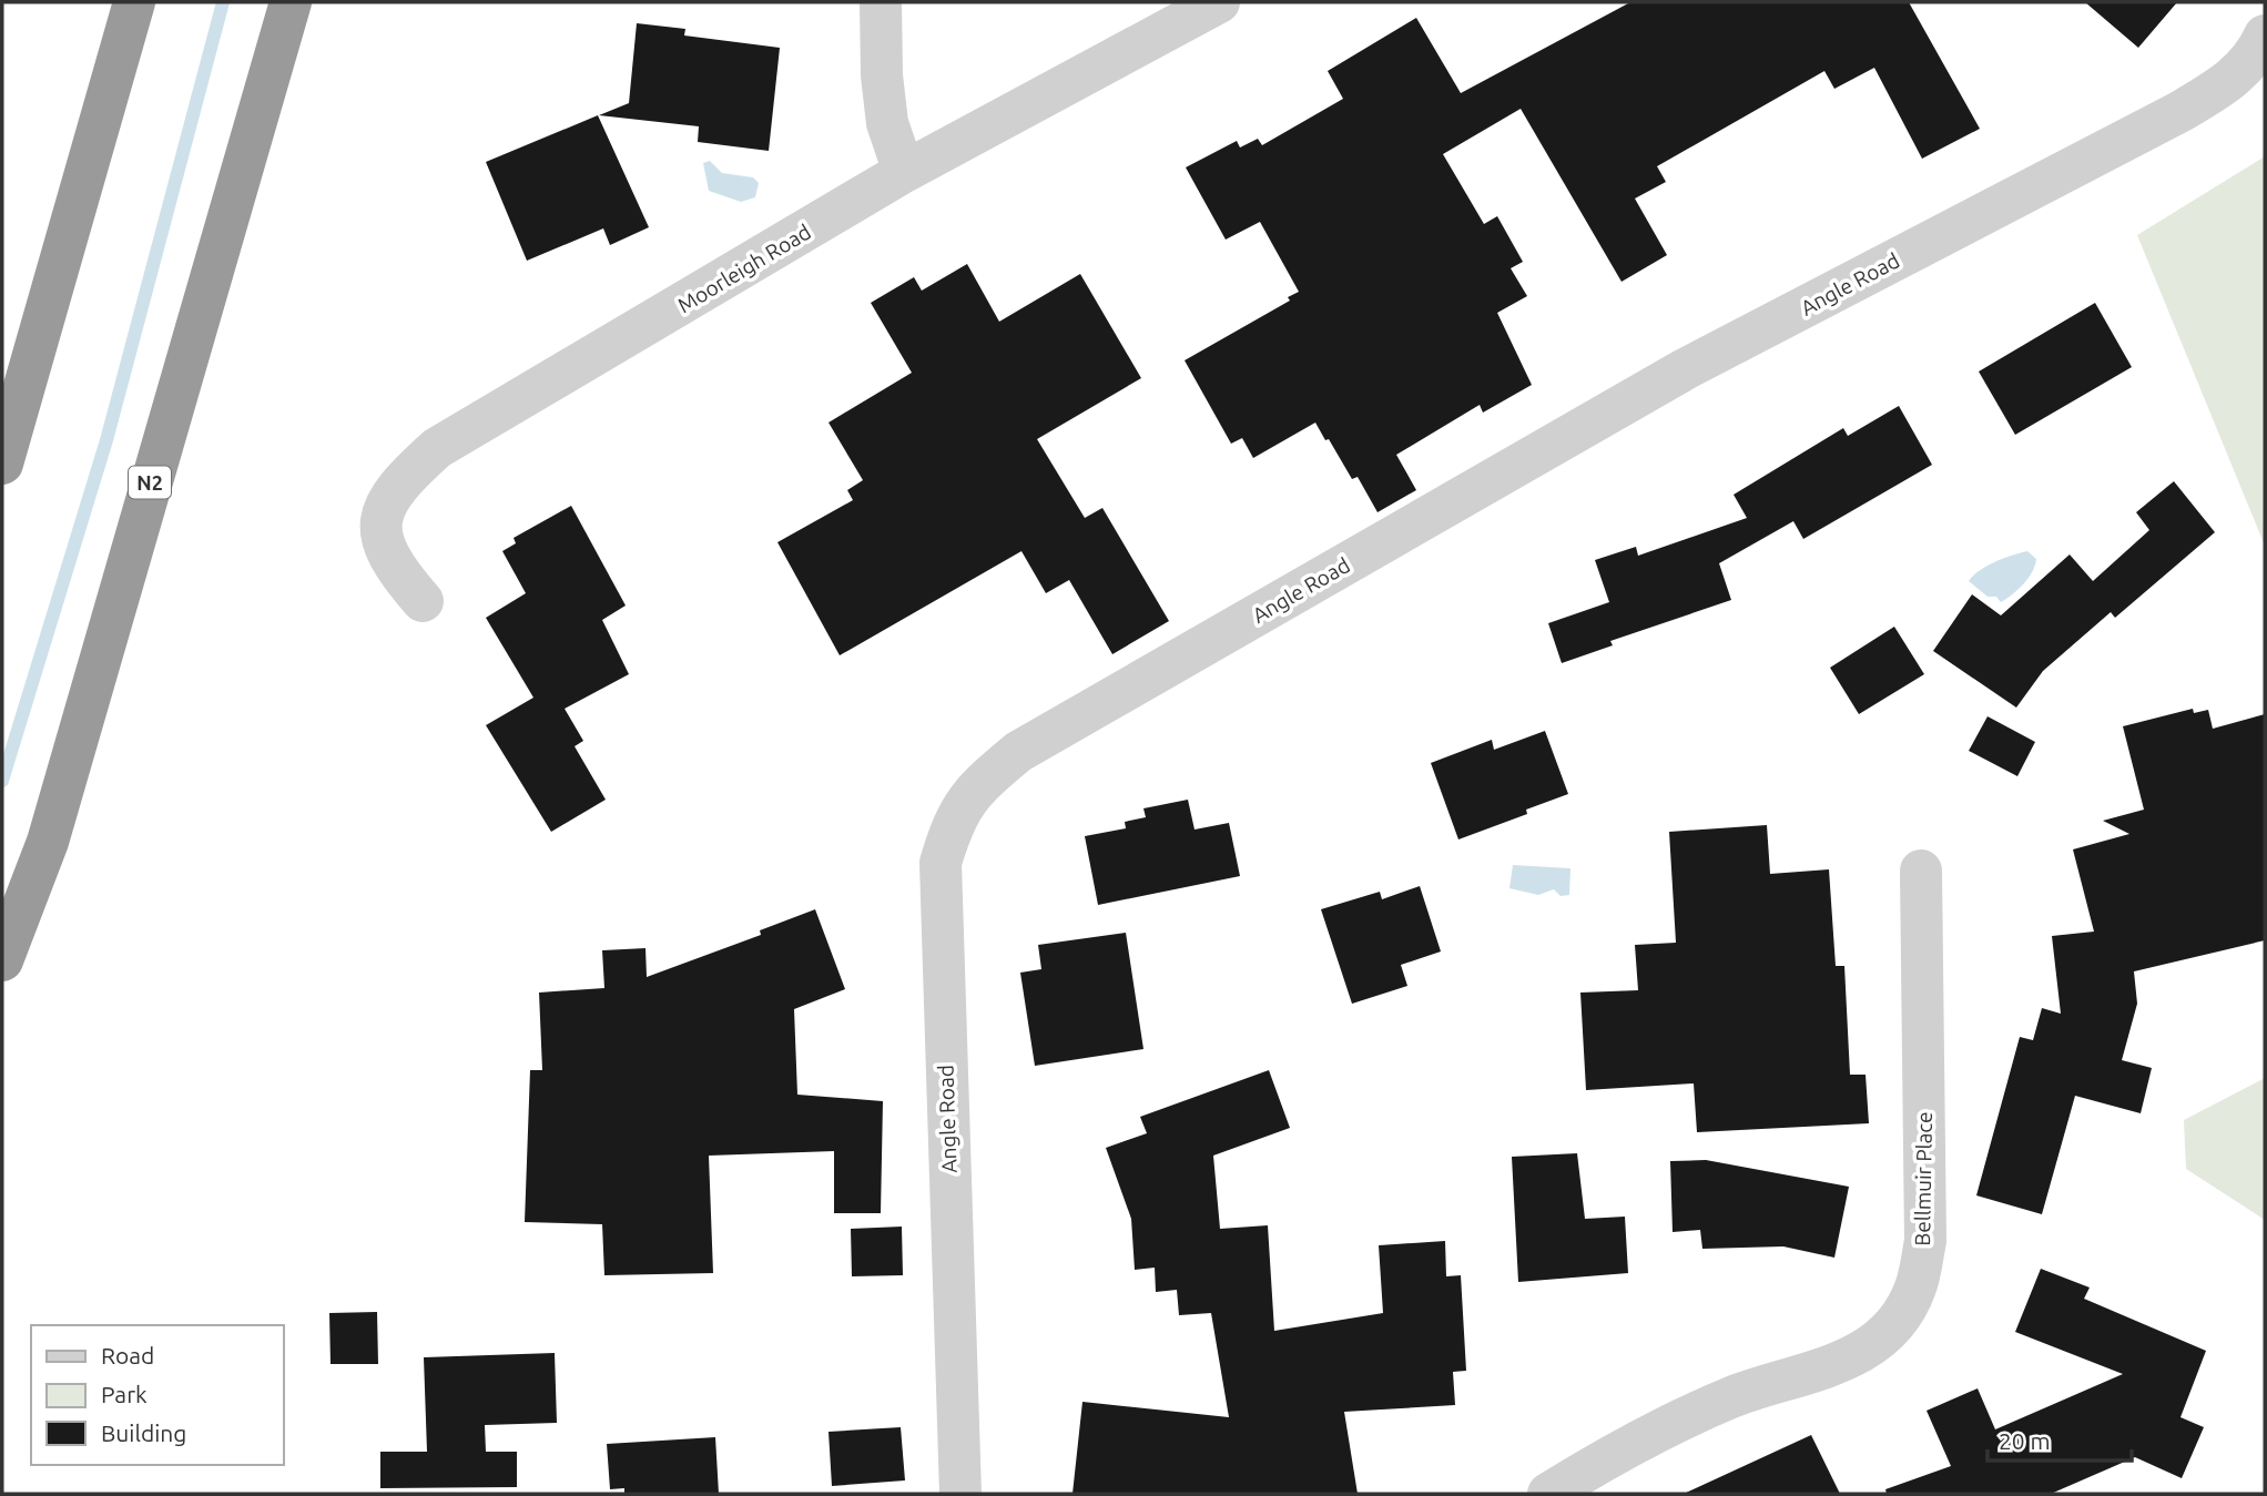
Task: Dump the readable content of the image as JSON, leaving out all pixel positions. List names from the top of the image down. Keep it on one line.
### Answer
{"streets":{"highway":["N2"],"street":["Moorleigh Road","Angle Road","Bellmuir Place"]},"legend":["Road","Park","Building"],"scale_bar":"20 m"}
